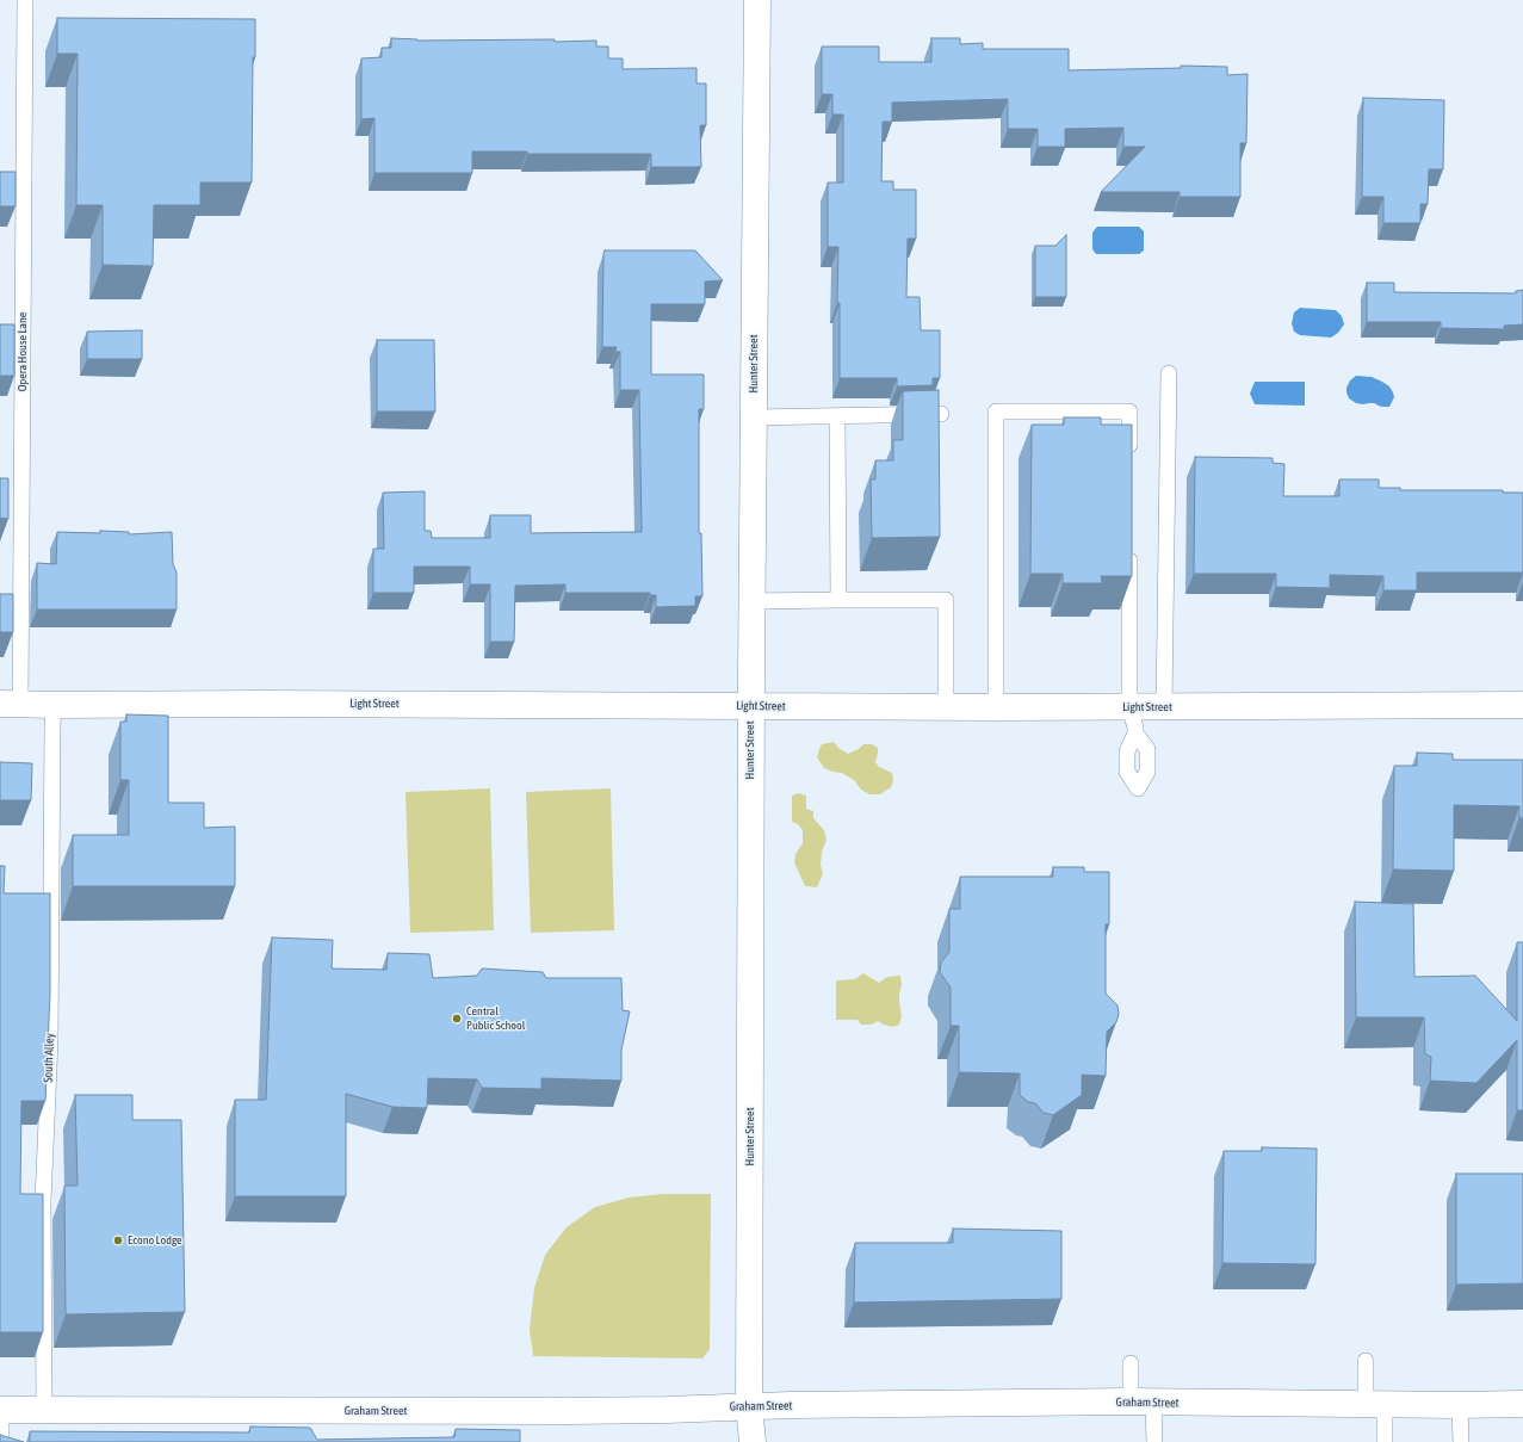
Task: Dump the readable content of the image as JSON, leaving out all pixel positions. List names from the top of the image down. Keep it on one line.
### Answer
{"streets":{"street":["Hunter Street","Light Street","Graham Street"],"lane":["Opera House Lane","South Alley"]},"crossings":[["Opera House Lane","Light Street"],["Hunter Street","Light Street"],["Hunter Street","Graham Street"],["Light Street","South Alley"],["South Alley","Graham Street"]],"places":["Central Public School","Econo Lodge"]}
